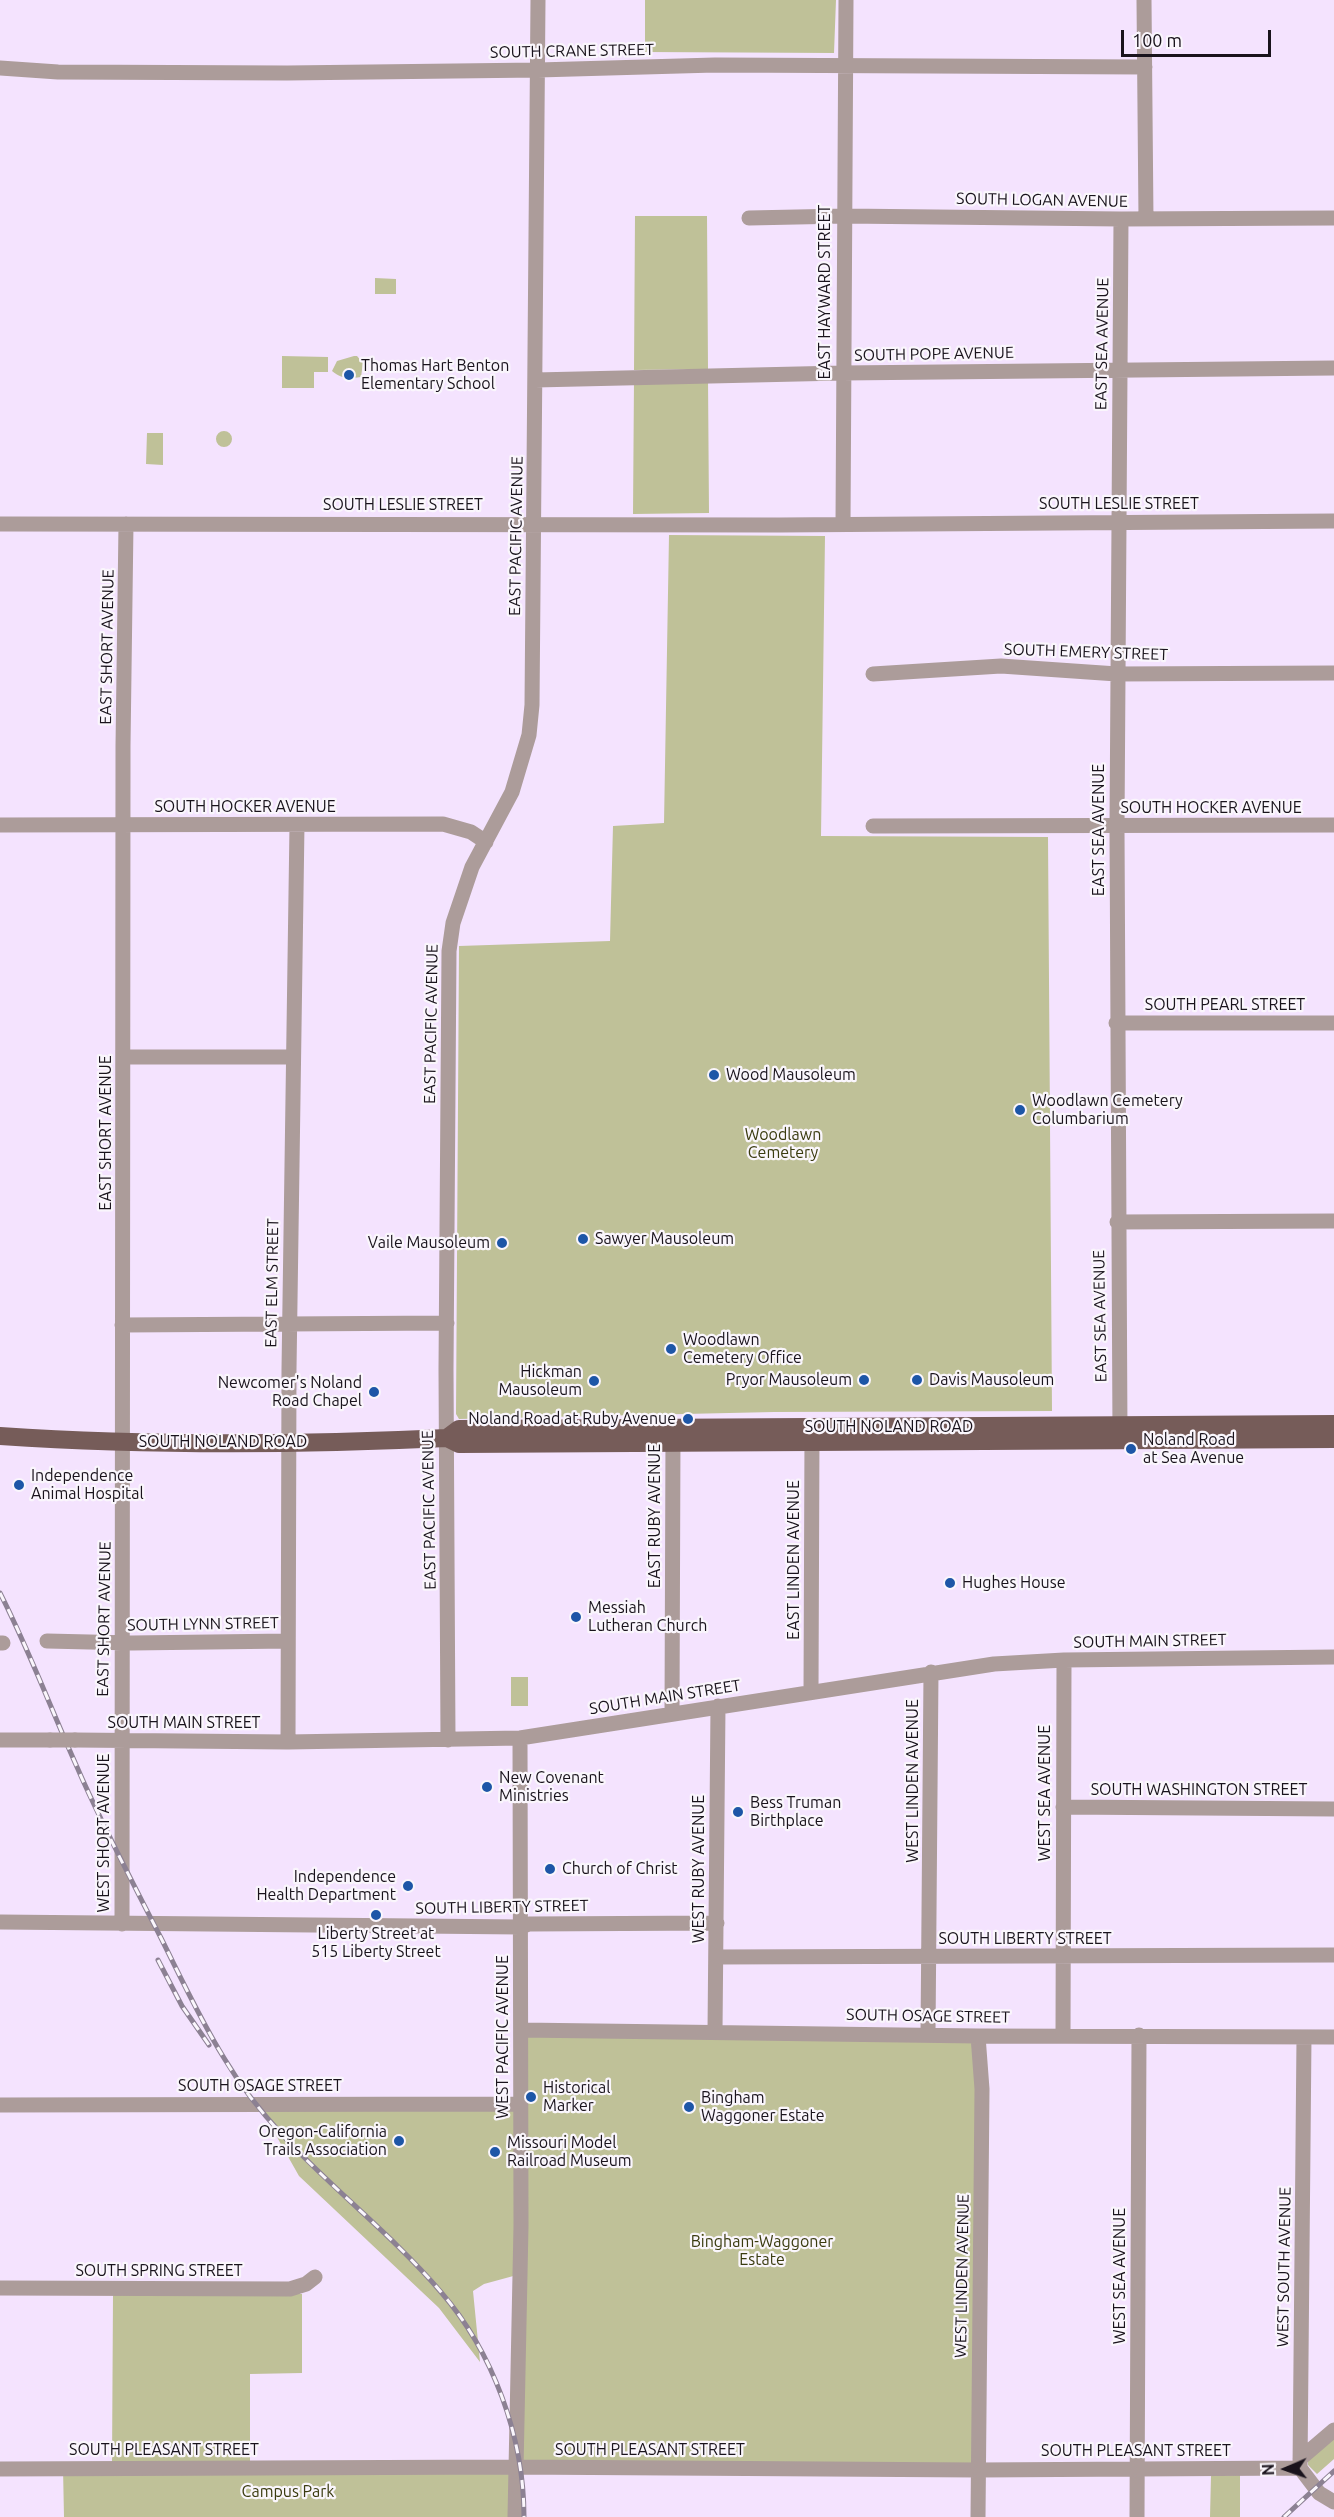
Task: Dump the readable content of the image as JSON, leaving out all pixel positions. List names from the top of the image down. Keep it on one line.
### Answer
{"streets":{"main road":["SOUTH NOLAND ROAD"],"street":["SOUTH CRANE STREET","SOUTH LOGAN AVENUE","EAST HAYWARD STREET","EAST SEA AVENUE","SOUTH POPE AVENUE","SOUTH LESLIE STREET","EAST PACIFIC AVENUE","EAST SHORT AVENUE","SOUTH EMERY STREET","SOUTH HOCKER AVENUE","SOUTH PEARL STREET","EAST ELM STREET","EAST RUBY AVENUE","EAST LINDEN AVENUE","SOUTH LYNN STREET","SOUTH MAIN STREET","WEST LINDEN AVENUE","SOUTH WASHINGTON STREET","WEST SEA AVENUE","WEST SHORT AVENUE","WEST RUBY AVENUE","SOUTH LIBERTY STREET","SOUTH OSAGE STREET","WEST PACIFIC AVENUE","WEST SOUTH AVENUE","SOUTH SPRING STREET","SOUTH PLEASANT STREET"]},"crossings":[["SOUTH CRANE STREET","EAST HAYWARD STREET"],["SOUTH CRANE STREET","EAST PACIFIC AVENUE"],["SOUTH LOGAN AVENUE","EAST HAYWARD STREET"],["SOUTH LOGAN AVENUE","EAST SEA AVENUE"],["EAST HAYWARD STREET","SOUTH POPE AVENUE"],["EAST HAYWARD STREET","SOUTH LESLIE STREET"],["EAST SEA AVENUE","SOUTH POPE AVENUE"],["EAST SEA AVENUE","SOUTH LESLIE STREET"],["EAST SEA AVENUE","SOUTH EMERY STREET"],["EAST SEA AVENUE","SOUTH HOCKER AVENUE"],["EAST SEA AVENUE","SOUTH PEARL STREET"],["EAST SEA AVENUE","SOUTH NOLAND ROAD"],["SOUTH POPE AVENUE","EAST PACIFIC AVENUE"],["SOUTH LESLIE STREET","EAST PACIFIC AVENUE"],["SOUTH LESLIE STREET","EAST SHORT AVENUE"],["EAST PACIFIC AVENUE","SOUTH HOCKER AVENUE"],["EAST PACIFIC AVENUE","SOUTH NOLAND ROAD"],["EAST PACIFIC AVENUE","SOUTH MAIN STREET"],["EAST SHORT AVENUE","SOUTH HOCKER AVENUE"],["EAST SHORT AVENUE","SOUTH NOLAND ROAD"],["EAST SHORT AVENUE","SOUTH LYNN STREET"],["EAST SHORT AVENUE","SOUTH MAIN STREET"],["EAST SHORT AVENUE","WEST SHORT AVENUE"],["SOUTH HOCKER AVENUE","EAST ELM STREET"],["EAST ELM STREET","SOUTH NOLAND ROAD"],["EAST ELM STREET","SOUTH LYNN STREET"],["EAST ELM STREET","SOUTH MAIN STREET"],["SOUTH NOLAND ROAD","EAST RUBY AVENUE"],["SOUTH NOLAND ROAD","EAST LINDEN AVENUE"],["EAST RUBY AVENUE","SOUTH MAIN STREET"],["EAST LINDEN AVENUE","SOUTH MAIN STREET"],["SOUTH MAIN STREET","WEST LINDEN AVENUE"],["SOUTH MAIN STREET","WEST SEA AVENUE"],["SOUTH MAIN STREET","WEST SHORT AVENUE"],["SOUTH MAIN STREET","WEST RUBY AVENUE"],["SOUTH MAIN STREET","WEST PACIFIC AVENUE"],["WEST LINDEN AVENUE","SOUTH LIBERTY STREET"],["WEST LINDEN AVENUE","SOUTH OSAGE STREET"],["WEST LINDEN AVENUE","SOUTH PLEASANT STREET"],["SOUTH WASHINGTON STREET","WEST SEA AVENUE"],["WEST SEA AVENUE","SOUTH LIBERTY STREET"],["WEST SEA AVENUE","SOUTH OSAGE STREET"],["WEST SEA AVENUE","SOUTH PLEASANT STREET"],["WEST SHORT AVENUE","SOUTH LIBERTY STREET"],["WEST RUBY AVENUE","SOUTH LIBERTY STREET"],["WEST RUBY AVENUE","SOUTH OSAGE STREET"],["SOUTH LIBERTY STREET","WEST PACIFIC AVENUE"],["SOUTH OSAGE STREET","WEST PACIFIC AVENUE"],["SOUTH OSAGE STREET","WEST SOUTH AVENUE"],["WEST PACIFIC AVENUE","SOUTH PLEASANT STREET"],["WEST SOUTH AVENUE","SOUTH PLEASANT STREET"]],"parks":["Woodlawn Cemetery","Bingham-Waggoner Estate","Campus Park"],"places":["Thomas Hart Benton Elementary School","Wood Mausoleum","Woodlawn Cemetery Columbarium","Sawyer Mausoleum","Vaile Mausoleum","Woodlawn Cemetery Office","Pryor Mausoleum","Davis Mausoleum","Hickman Mausoleum","Newcomer's Noland Road Chapel","Noland Road at Ruby Avenue","Noland Road at Sea Avenue","Independence Animal Hospital","Hughes House","Messiah Lutheran Church","New Covenant Ministries","Bess Truman Birthplace","Church of Christ","Independence Health Department","Liberty Street at 515 Liberty Street","Historical Marker","Bingham Waggoner Estate","Oregon-California Trails Association","Missouri Model Railroad Museum"],"scale_bar":"100 m","north":"left"}
